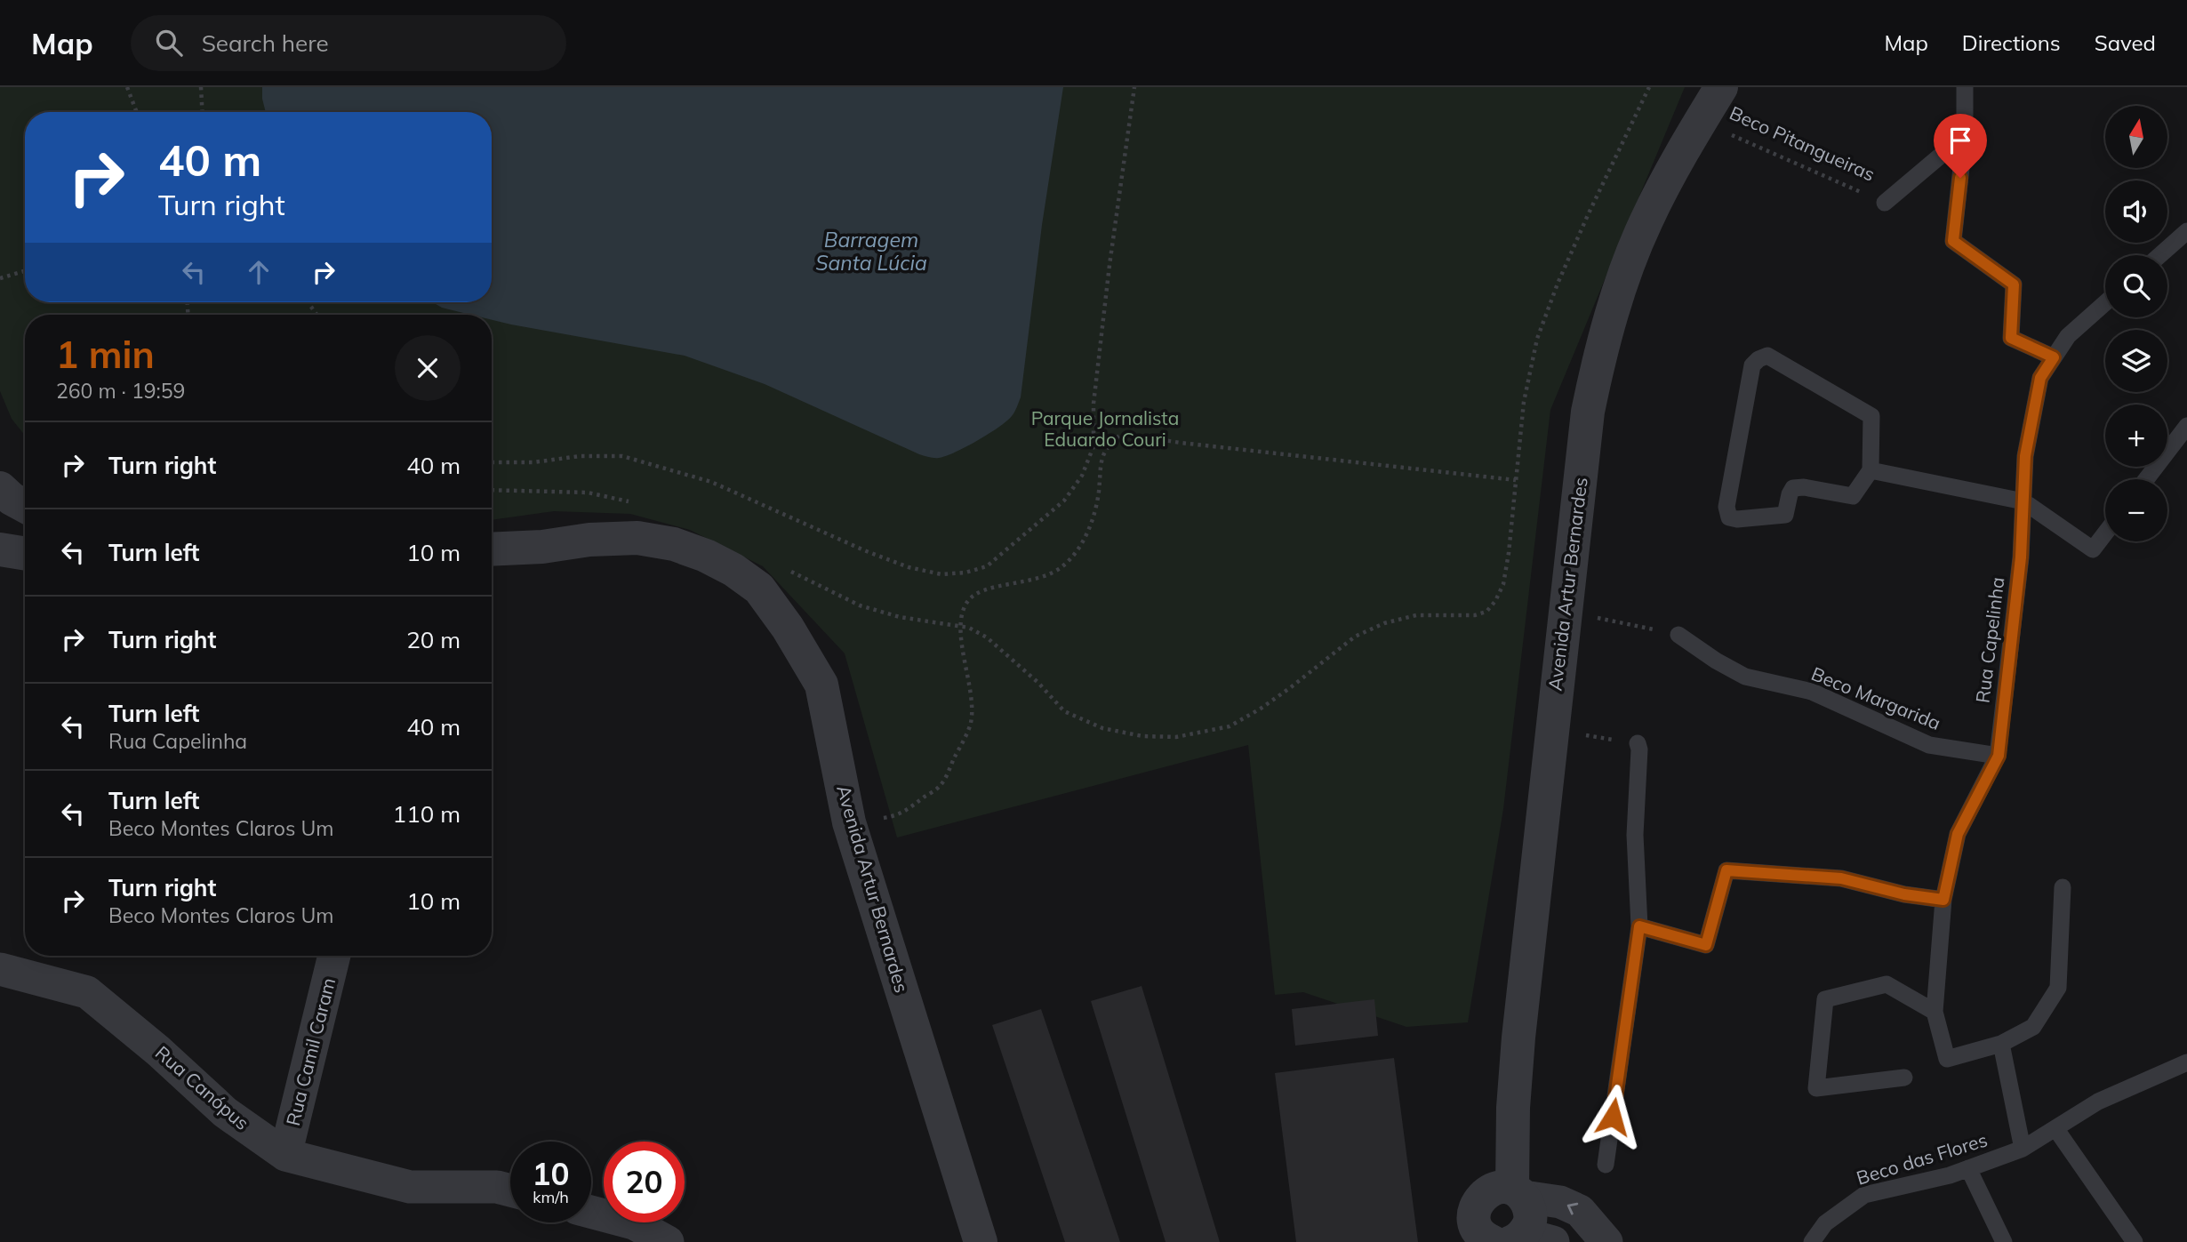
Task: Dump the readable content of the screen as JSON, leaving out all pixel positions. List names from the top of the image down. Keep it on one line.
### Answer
{"streets":{"street":["Avenida Artur Bernardes","Rua Camil Caram","Rua Canópus"],"lane":["Beco Pitangueiras","Rua Capelinha","Beco Margarida","Beco das Flores"]},"crossings":[["Beco Pitangueiras","Avenida Artur Bernardes"],["Rua Capelinha","Beco Margarida"],["Rua Camil Caram","Rua Canópus"]],"water":["Barragem Santa Lúcia"],"parks":["Parque Jornalista Eduardo Couri"],"north":"top","page":{"header":"Map","search":"Search here","nav":["Map","Directions","Saved"],"map_buttons":["+","−"],"turn":["40 m","Turn right"],"heading":["1 min","260 m · 19:59"],"list":[{"name":"Turn right","value":"40 m"},{"name":"Turn left","value":"10 m"},{"name":"Turn right","value":"20 m"},{"name":"Turn left","note":"Rua Capelinha","value":"40 m"},{"name":"Turn left","note":"Beco Montes Claros Um","value":"110 m"},{"name":"Turn right","note":"Beco Montes Claros Um","value":"10 m"}],"speed":"10 km/h","limit":"20"}}
